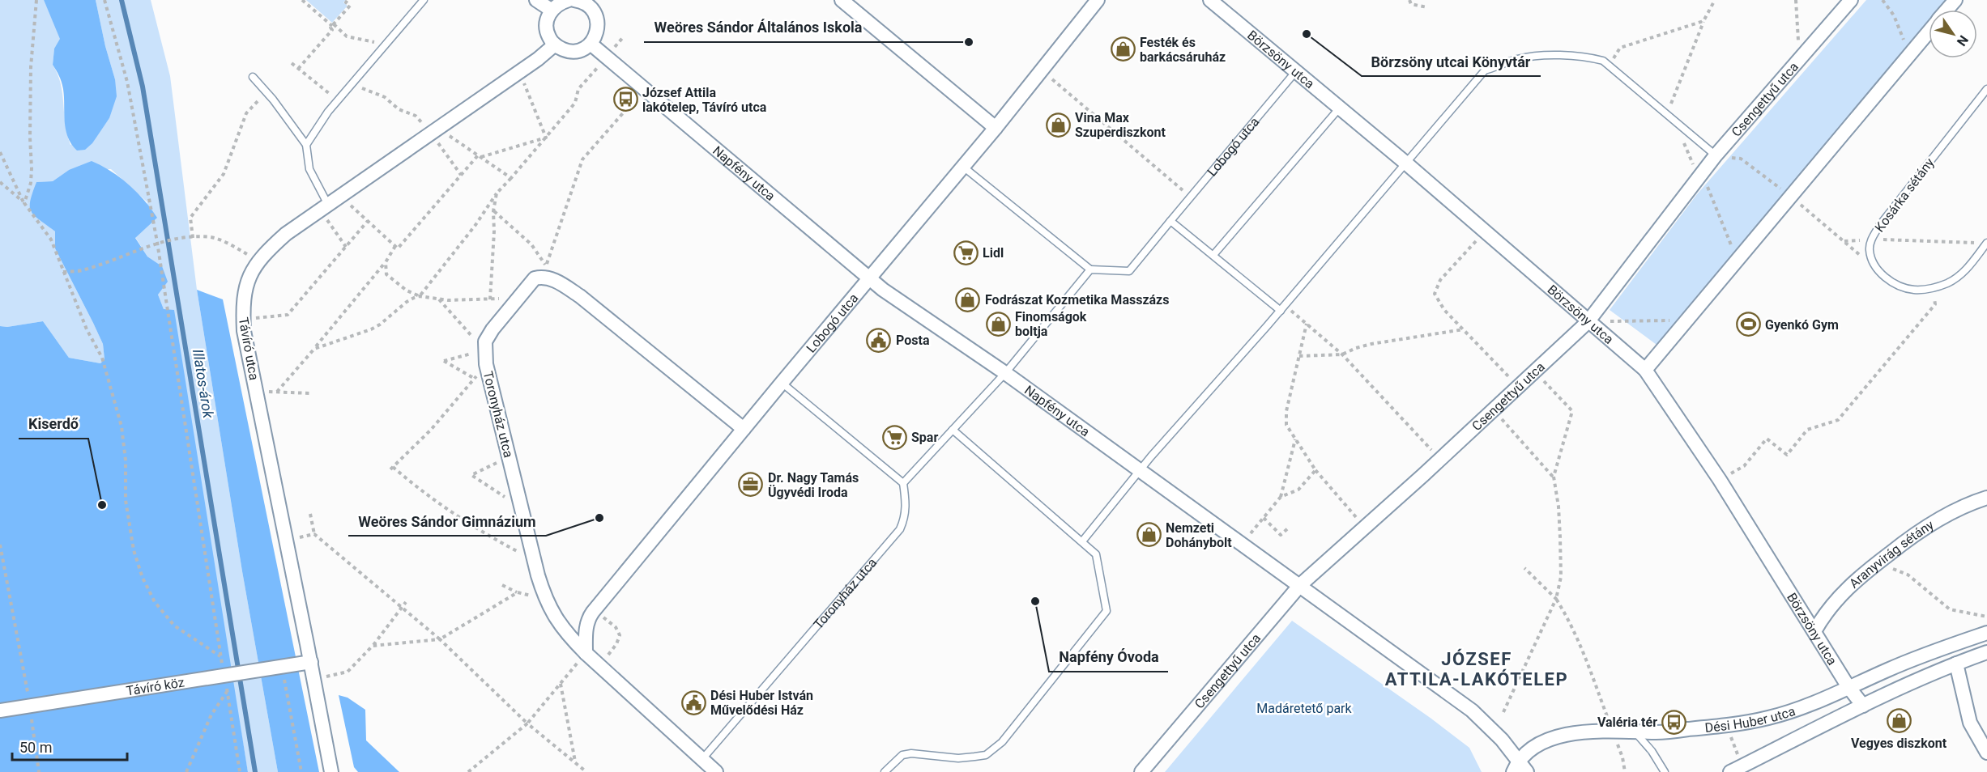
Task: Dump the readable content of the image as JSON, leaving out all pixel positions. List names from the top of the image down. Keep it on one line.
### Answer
{"streets":{"street":["Börzsöny utca","Csengettyű utca","Lobogó utca","Napfény utca","Távíró utca","Toronyház utca","Aranyvirág sétány","Távíró köz","Dési Huber utca"],"lane":["Kosárka sétány"]},"crossings":[["Börzsöny utca","Csengettyű utca"],["Börzsöny utca","Lobogó utca"],["Börzsöny utca","Aranyvirág sétány"],["Börzsöny utca","Dési Huber utca"],["Csengettyű utca","Napfény utca"],["Lobogó utca","Napfény utca"],["Lobogó utca","Toronyház utca"],["Napfény utca","Dési Huber utca"],["Távíró utca","Távíró köz"]],"districts":["JÓZSEF ATTILA-LAKÓTELEP"],"water":["Illatos-árok"],"parks":["Madáretető park"],"places":{"other":["Börzsöny utcai Könyvtár","Weöres Sándor Általános Iskola","Kiserdő","Weöres Sándor Gimnázium","Napfény Óvoda"],"shop":["Festék és barkácsáruház","Vina Max Szuperdiszkont","Fodrászat Kozmetika Masszázs","Finomságok boltja","Nemzeti Dohánybolt","Vegyes diszkont"],"bus stop":["József Attila lakótelep, Távíró utca","Valéria tér"],"supermarket":["Lidl","Spar"],"sports":["Gyenkó Gym"],"public building":["Posta","Dési Huber István Művelődési Ház"],"office":["Dr. Nagy Tamás Ügyvédi Iroda"]},"scale_bar":"50 m","north":"bottom right"}
